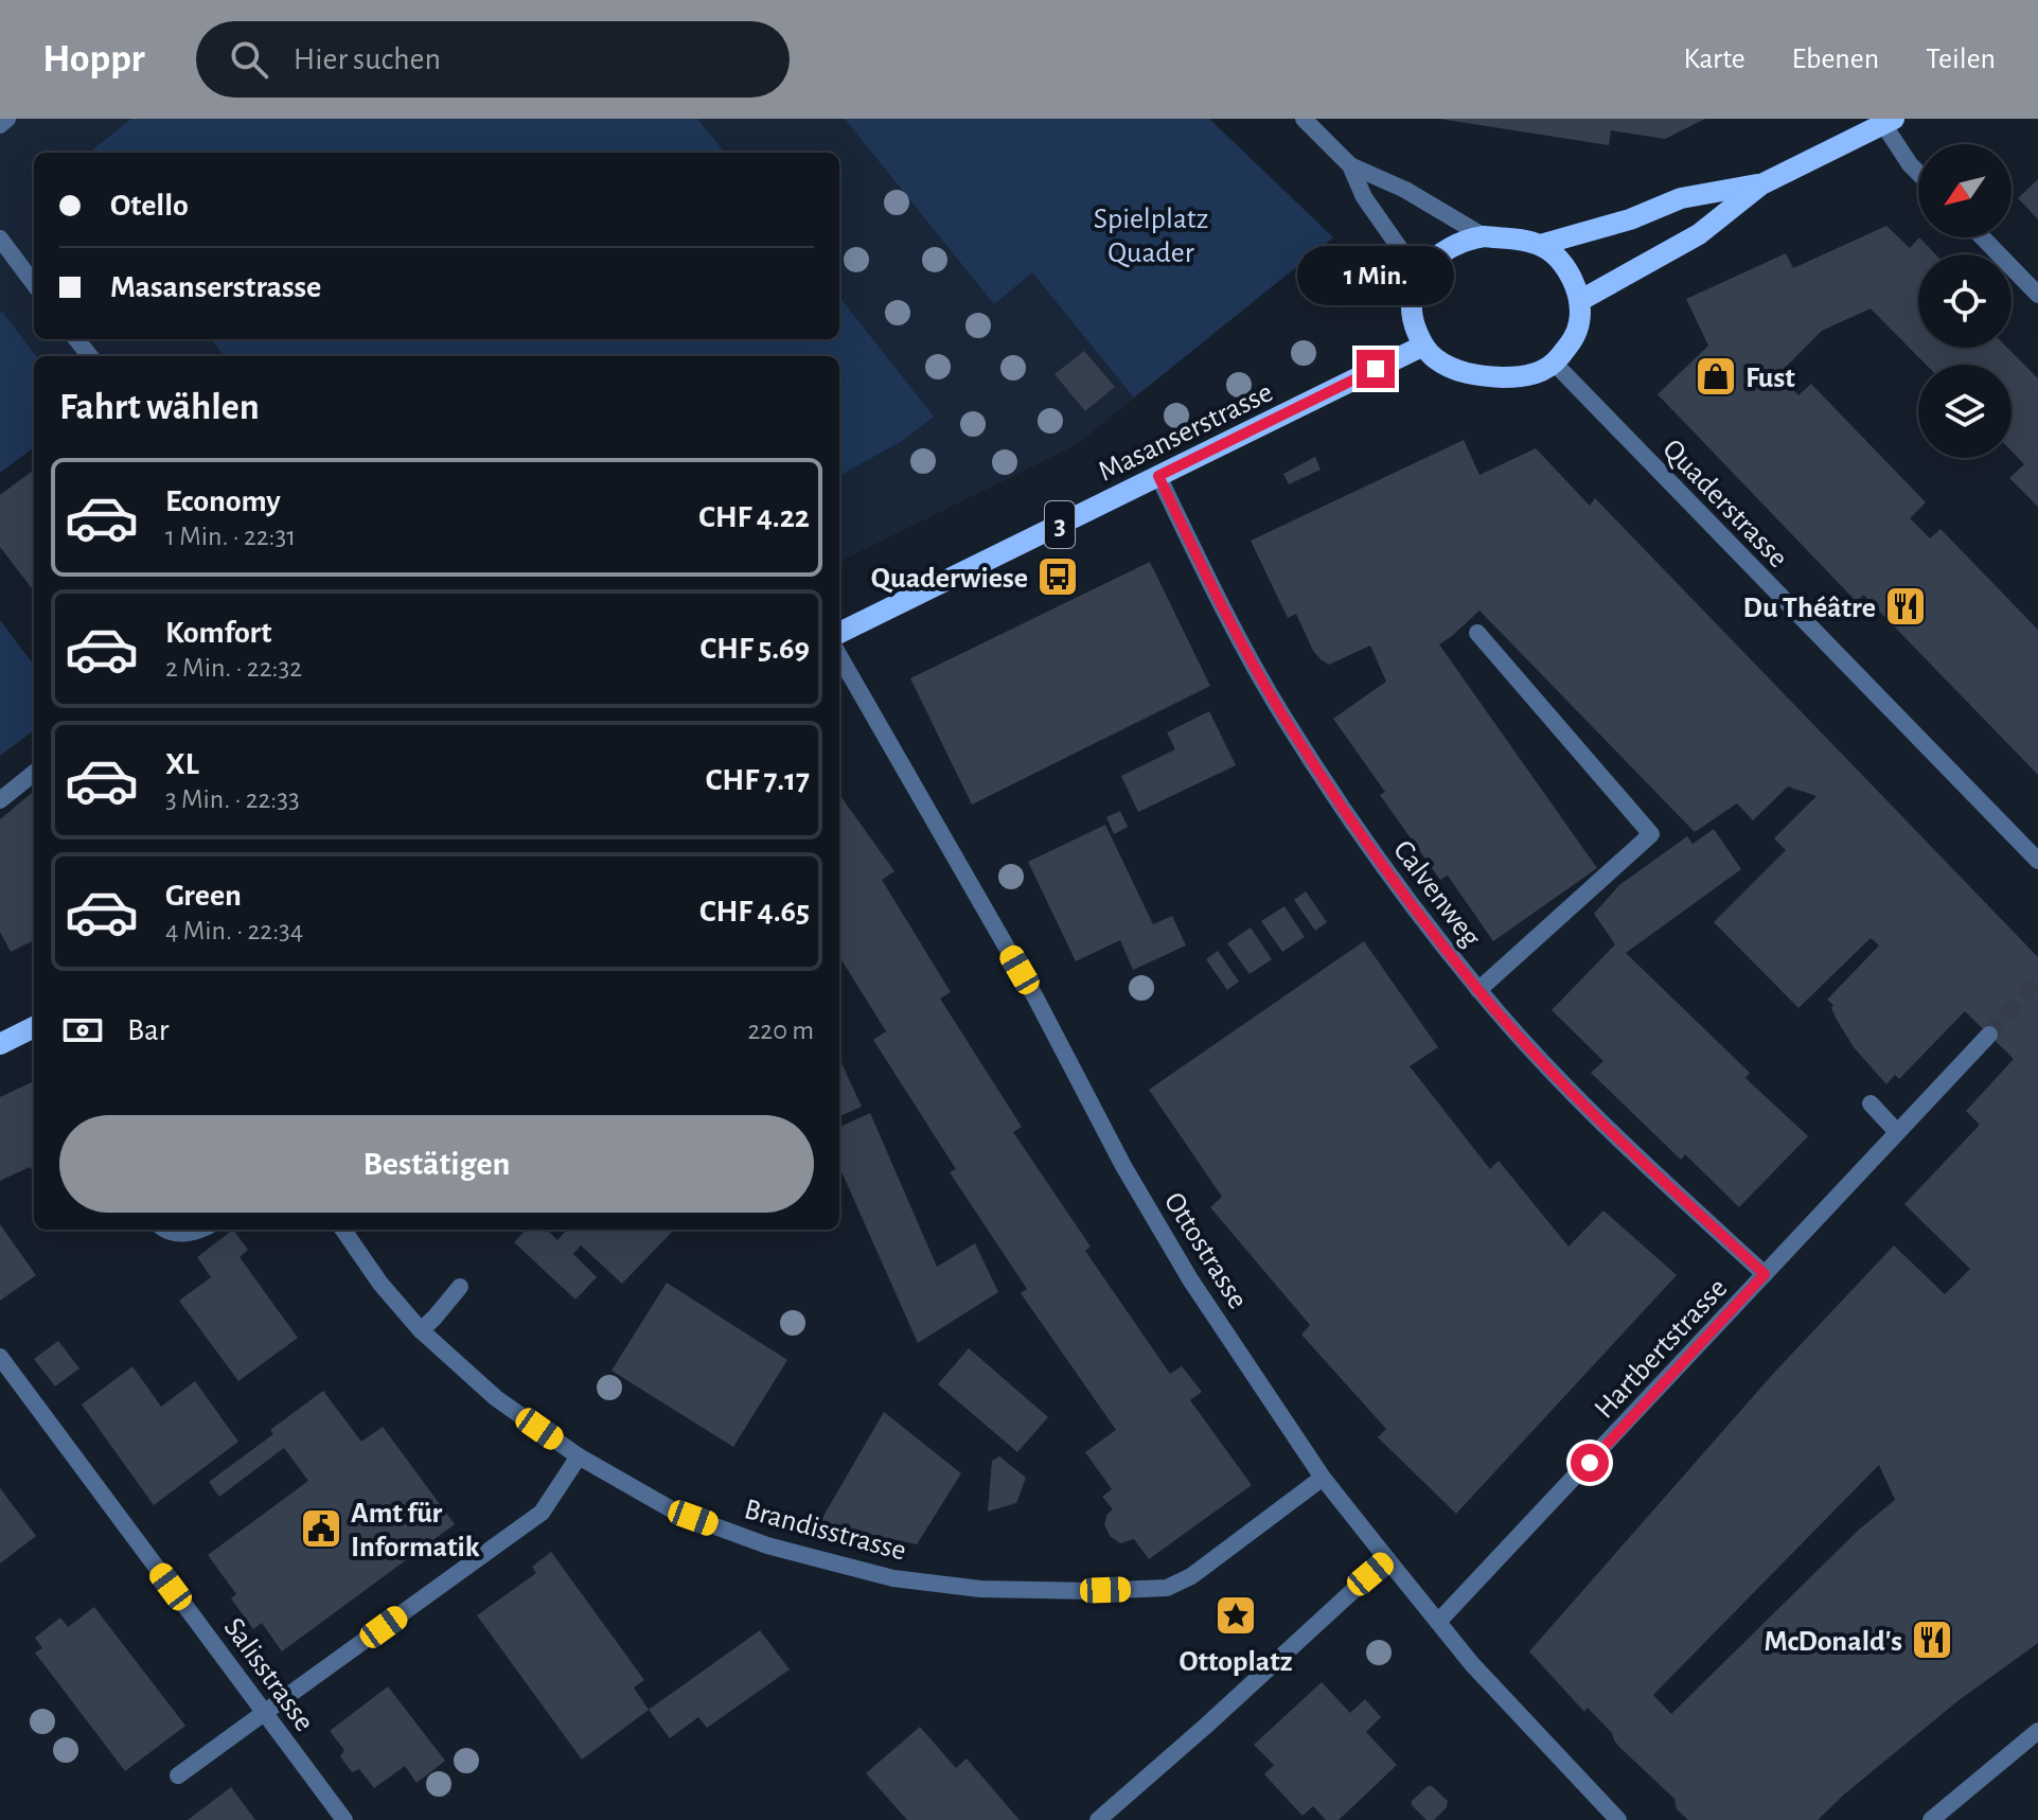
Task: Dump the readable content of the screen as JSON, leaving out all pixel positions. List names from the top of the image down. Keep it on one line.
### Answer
{"streets":{"main road":["Masanserstrasse","3"],"street":["Quaderstrasse","Calvenweg","Ottostrasse","Hartbertstrasse","Brandisstrasse","Salisstrasse"]},"crossings":[["Masanserstrasse","Quaderstrasse"],["Masanserstrasse","Calvenweg"],["Calvenweg","Hartbertstrasse"],["Ottostrasse","Hartbertstrasse"],["Ottostrasse","Brandisstrasse"]],"parks":["Spielplatz Quader"],"places":{"shop":["Fust"],"bus stop":["Quaderwiese"],"restaurant":["Du Théâtre","McDonald's"],"public building":["Amt für Informatik"],"place":["Ottoplatz"]},"north":"bottom left","page":{"header":"Hoppr","search":"Hier suchen","nav":["Karte","Ebenen","Teilen"],"banner":["Otello","Masanserstrasse"],"bubble":"1 Min.","heading":"Fahrt wählen","list":[{"name":"Economy","note":"1 Min. · 22:31","value":"CHF 4.22"},{"name":"Komfort","note":"2 Min. · 22:32","value":"CHF 5.69"},{"name":"XL","note":"3 Min. · 22:33","value":"CHF 7.17"},{"name":"Green","note":"4 Min. · 22:34","value":"CHF 4.65"}],"pay":["Bar","220 m"],"buttons":"Bestätigen"}}
